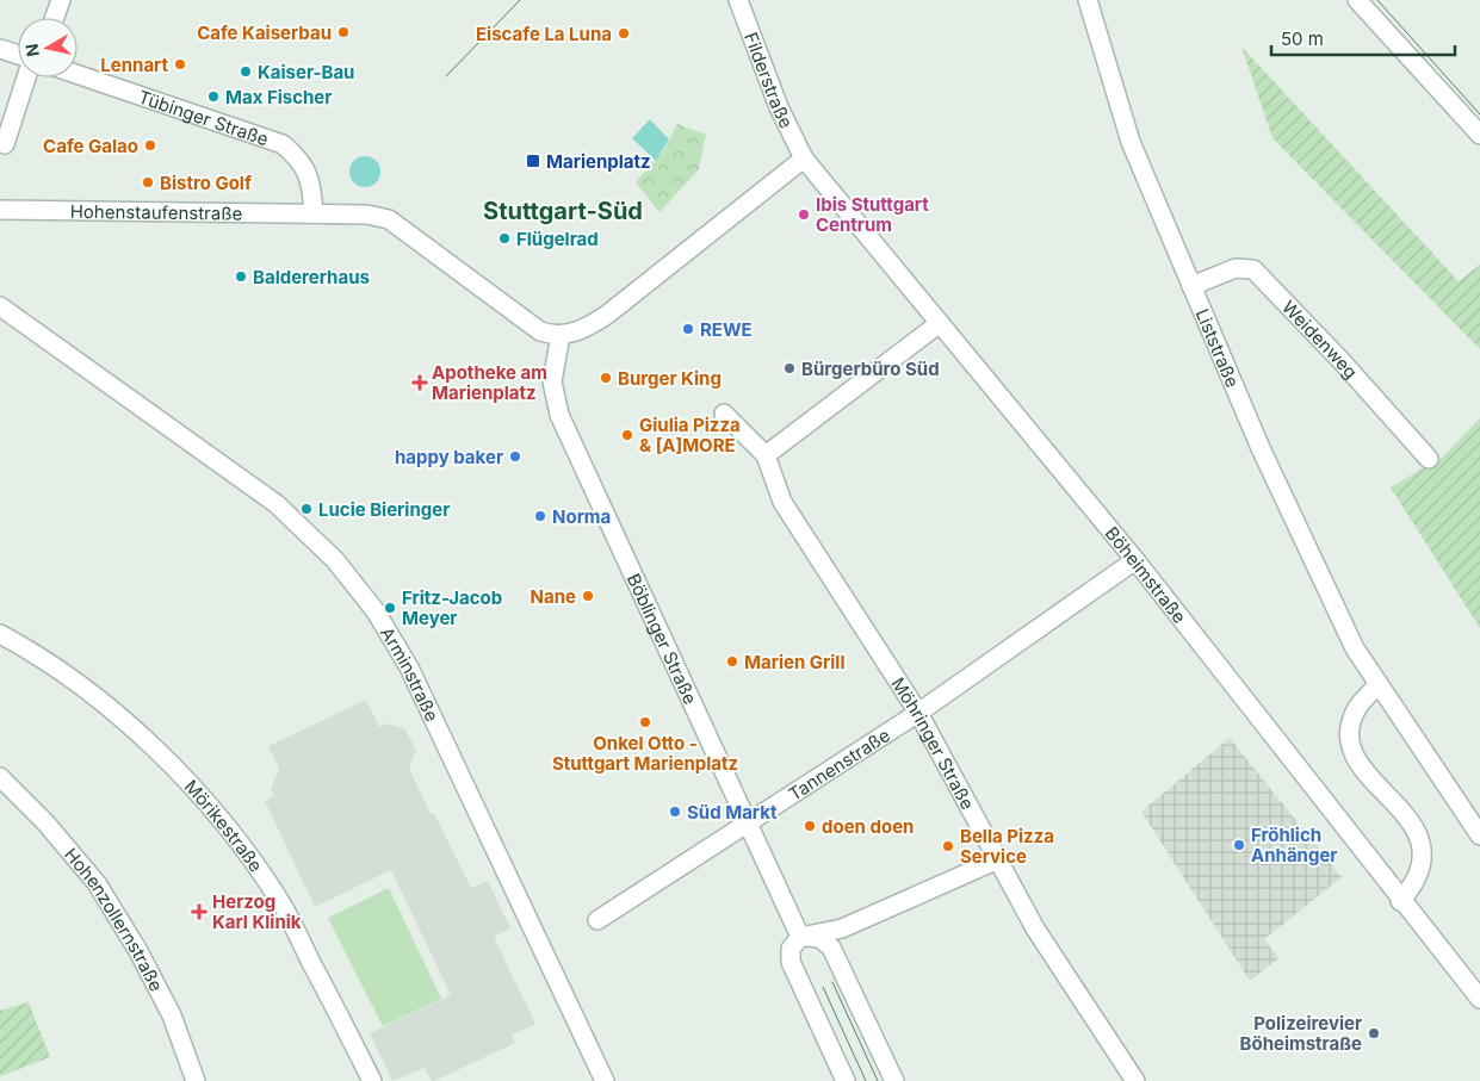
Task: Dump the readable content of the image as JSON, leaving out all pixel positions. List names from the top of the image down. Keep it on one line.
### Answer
{"streets":{"street":["Filderstraße","Tübinger Straße","Hohenstaufenstraße","Weidenweg","Liststraße","Böheimstraße","Böblinger Straße","Arminstraße","Möhringer Straße","Tannenstraße","Mörikestraße","Hohenzollernstraße"]},"crossings":[["Filderstraße","Böheimstraße"],["Tübinger Straße","Hohenstaufenstraße"],["Weidenweg","Liststraße"],["Böheimstraße","Tannenstraße"],["Böblinger Straße","Tannenstraße"],["Möhringer Straße","Tannenstraße"]],"districts":["Stuttgart-Süd"],"places":{"other":["Cafe Kaiserbau","Eiscafe La Luna","Lennart","Kaiser-Bau","Max Fischer","Cafe Galao","Bistro Golf","Ibis Stuttgart Centrum","Flügelrad","Baldererhaus","REWE","Bürgerbüro Süd","Burger King","Giulia Pizza & [A]MORE","happy baker","Lucie Bieringer","Norma","Nane","Fritz-Jacob Meyer","Marien Grill","Onkel Otto - Stuttgart Marienplatz","Süd Markt","doen doen","Fröhlich Anhänger","Bella Pizza Service","Polizeirevier Böheimstraße"],"transit":["Marienplatz"],"health":["Apotheke am Marienplatz","Herzog Karl Klinik"]},"scale_bar":"50 m","north":"left"}
